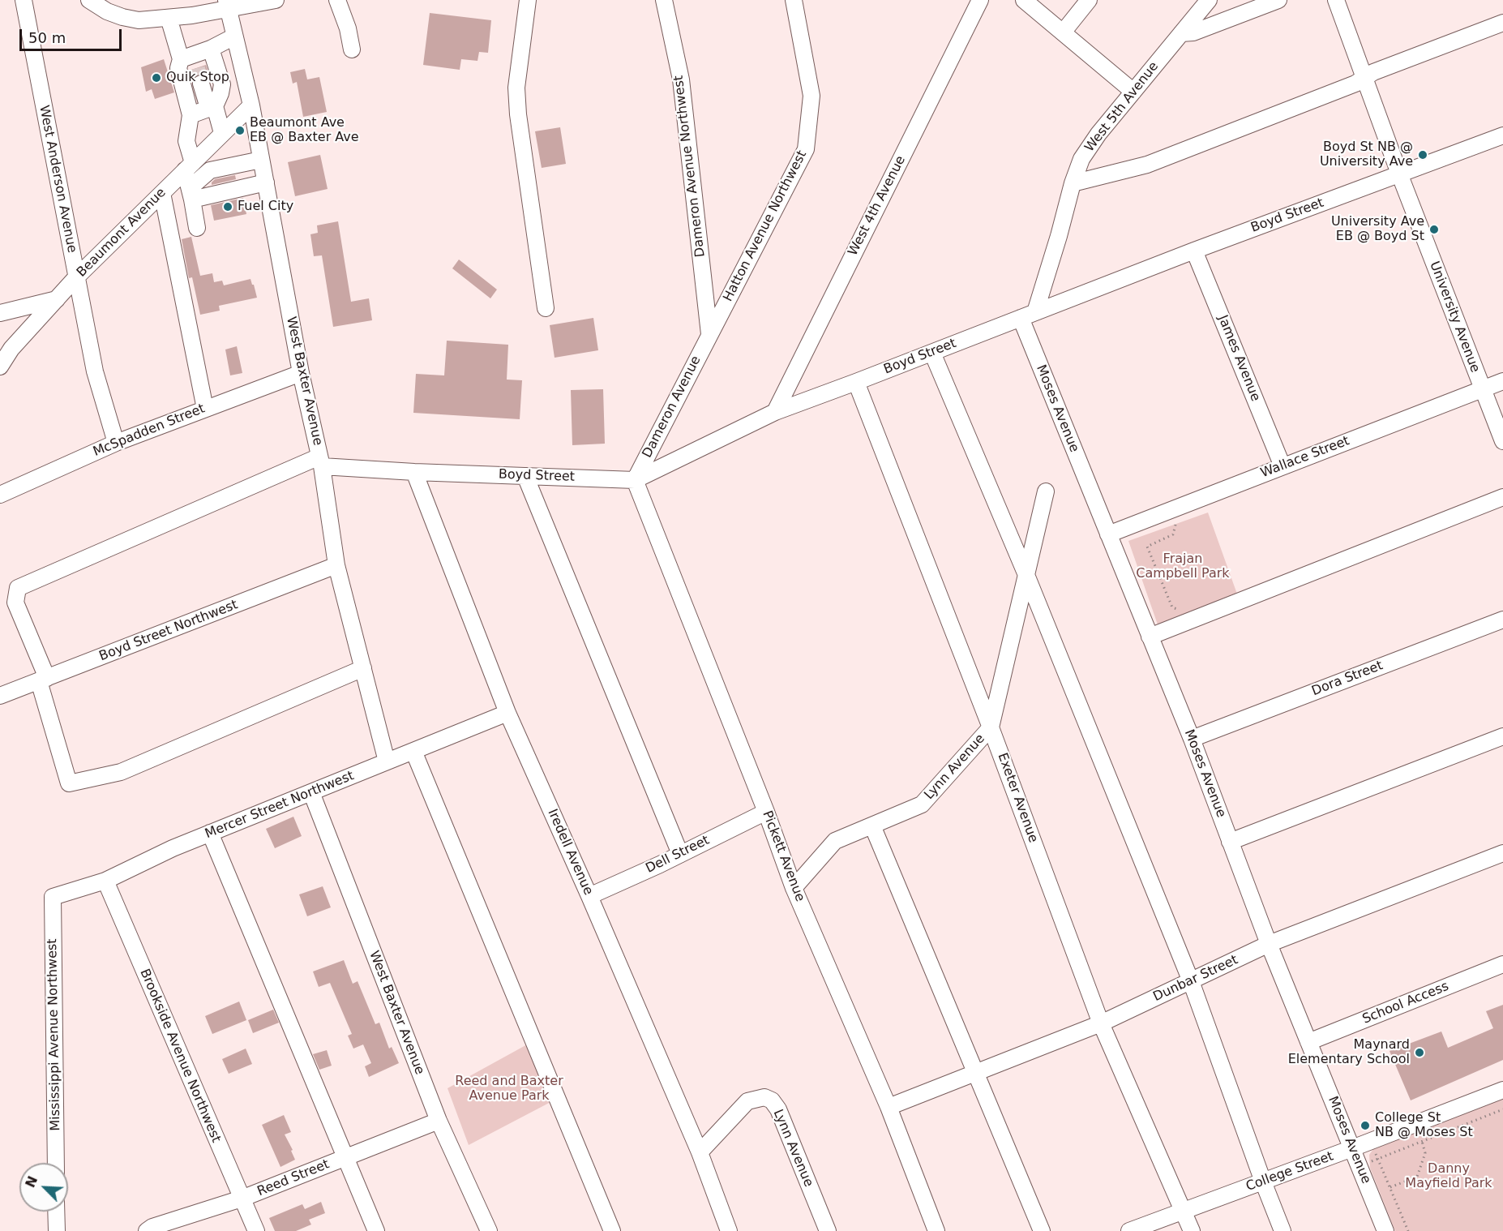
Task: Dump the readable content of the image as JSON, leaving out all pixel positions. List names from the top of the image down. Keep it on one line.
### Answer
{"streets":{"street":["West 5th Avenue","Dameron Avenue Northwest","West Anderson Avenue","West 4th Avenue","Boyd Street","Hatton Avenue Northwest","Beaumont Avenue","University Avenue","James Avenue","West Baxter Avenue","Dameron Avenue","Moses Avenue","McSpadden Street","Wallace Street","Boyd Street Northwest","Dora Street","Lynn Avenue","Exeter Avenue","Mercer Street Northwest","Iredell Avenue","Dell Street","Pickett Avenue","Dunbar Street","School Access","Mississippi Avenue Northwest","Brookside Avenue Northwest","College Street","Reed Street"]},"crossings":[["West 5th Avenue","Boyd Street"],["Dameron Avenue Northwest","Hatton Avenue Northwest"],["Dameron Avenue Northwest","Dameron Avenue"],["West Anderson Avenue","Beaumont Avenue"],["West Anderson Avenue","McSpadden Street"],["West 4th Avenue","Boyd Street"],["Boyd Street","University Avenue"],["Boyd Street","James Avenue"],["Boyd Street","West Baxter Avenue"],["Boyd Street","Dameron Avenue"],["Boyd Street","Moses Avenue"],["Boyd Street","Exeter Avenue"],["Boyd Street","Iredell Avenue"],["Boyd Street","Pickett Avenue"],["Hatton Avenue Northwest","Dameron Avenue"],["Beaumont Avenue","West Baxter Avenue"],["University Avenue","Wallace Street"],["James Avenue","Wallace Street"],["West Baxter Avenue","McSpadden Street"],["West Baxter Avenue","Boyd Street Northwest"],["West Baxter Avenue","Mercer Street Northwest"],["West Baxter Avenue","Reed Street"],["Dameron Avenue","Pickett Avenue"],["Moses Avenue","Wallace Street"],["Moses Avenue","Dora Street"],["Moses Avenue","Dunbar Street"],["Moses Avenue","School Access"],["Moses Avenue","College Street"],["Lynn Avenue","Exeter Avenue"],["Lynn Avenue","Iredell Avenue"],["Lynn Avenue","Pickett Avenue"],["Exeter Avenue","Dunbar Street"],["Exeter Avenue","College Street"],["Mercer Street Northwest","Iredell Avenue"],["Mercer Street Northwest","Mississippi Avenue Northwest"],["Mercer Street Northwest","Brookside Avenue Northwest"],["Iredell Avenue","Dell Street"],["Dell Street","Pickett Avenue"],["Pickett Avenue","Dunbar Street"],["Brookside Avenue Northwest","Reed Street"]],"parks":["Frajan Campbell Park","Reed and Baxter Avenue Park","Danny Mayfield Park"],"places":["Quik Stop","Beaumont Ave EB @ Baxter Ave","Boyd St NB @ University Ave","Fuel City","University Ave EB @ Boyd St","Maynard Elementary School","College St NB @ Moses St"],"scale_bar":"50 m","north":"top left"}
